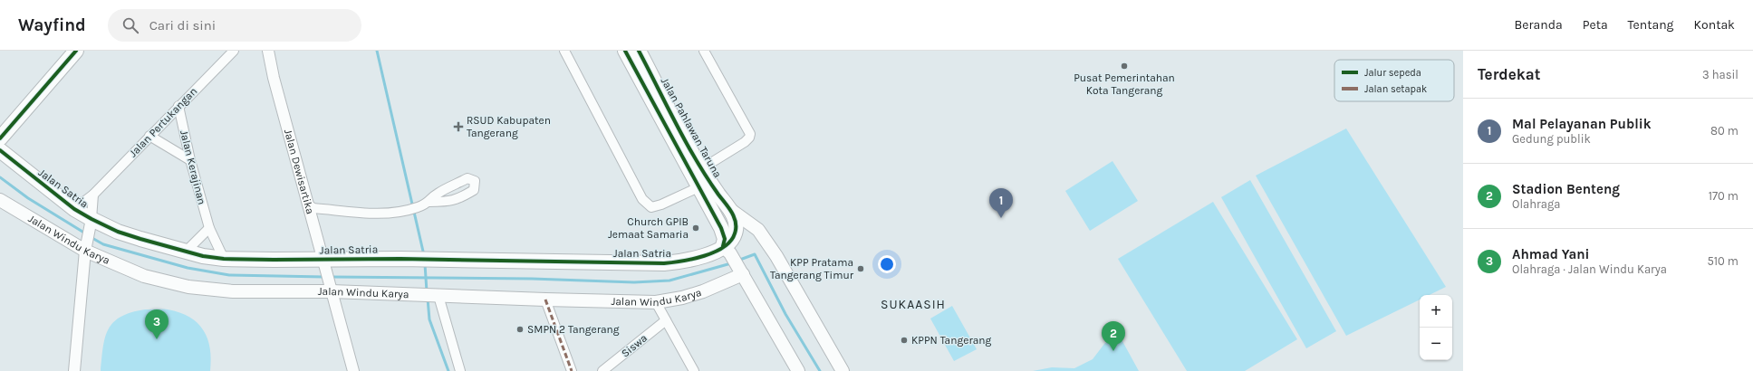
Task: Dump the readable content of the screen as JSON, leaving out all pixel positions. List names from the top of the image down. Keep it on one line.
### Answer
{"streets":{"highway":["Jalan Pahlawan Taruna","Jalan Satria"],"main road":["Jalan Windu Karya"],"street":["Jalan Pertukangan","Jalan Kerajinan","Jalan Dewisartika","Siswa"]},"crossings":[["Jalan Pertukangan","Jalan Kerajinan"],["Jalan Pertukangan","Jalan Satria"],["Jalan Pahlawan Taruna","Jalan Satria"],["Jalan Kerajinan","Jalan Satria"],["Jalan Dewisartika","Jalan Satria"],["Jalan Dewisartika","Jalan Windu Karya"]],"districts":["SUKAASIH"],"places":{"other":["Pusat Pemerintahan Kota Tangerang","Church GPIB Jemaat Samaria","KPP Pratama Tangerang Timur","SMPN 2 Tangerang","KPPN Tangerang"],"health":["RSUD Kabupaten Tangerang"]},"legend":["Jalur sepeda","Jalan setapak"],"page":{"header":"Wayfind","search":"Cari di sini","nav":["Beranda","Peta","Tentang","Kontak"],"heading":["Terdekat","3 hasil"],"list":[{"mark":"1","name":"Mal Pelayanan Publik","note":"Gedung publik","value":"80 m"},{"mark":"2","name":"Stadion Benteng","note":"Olahraga","value":"170 m"},{"mark":"3","name":"Ahmad Yani","note":"Olahraga · Jalan Windu Karya","value":"510 m"}],"pins":["1","3","2"],"map_buttons":["+","−"]}}
